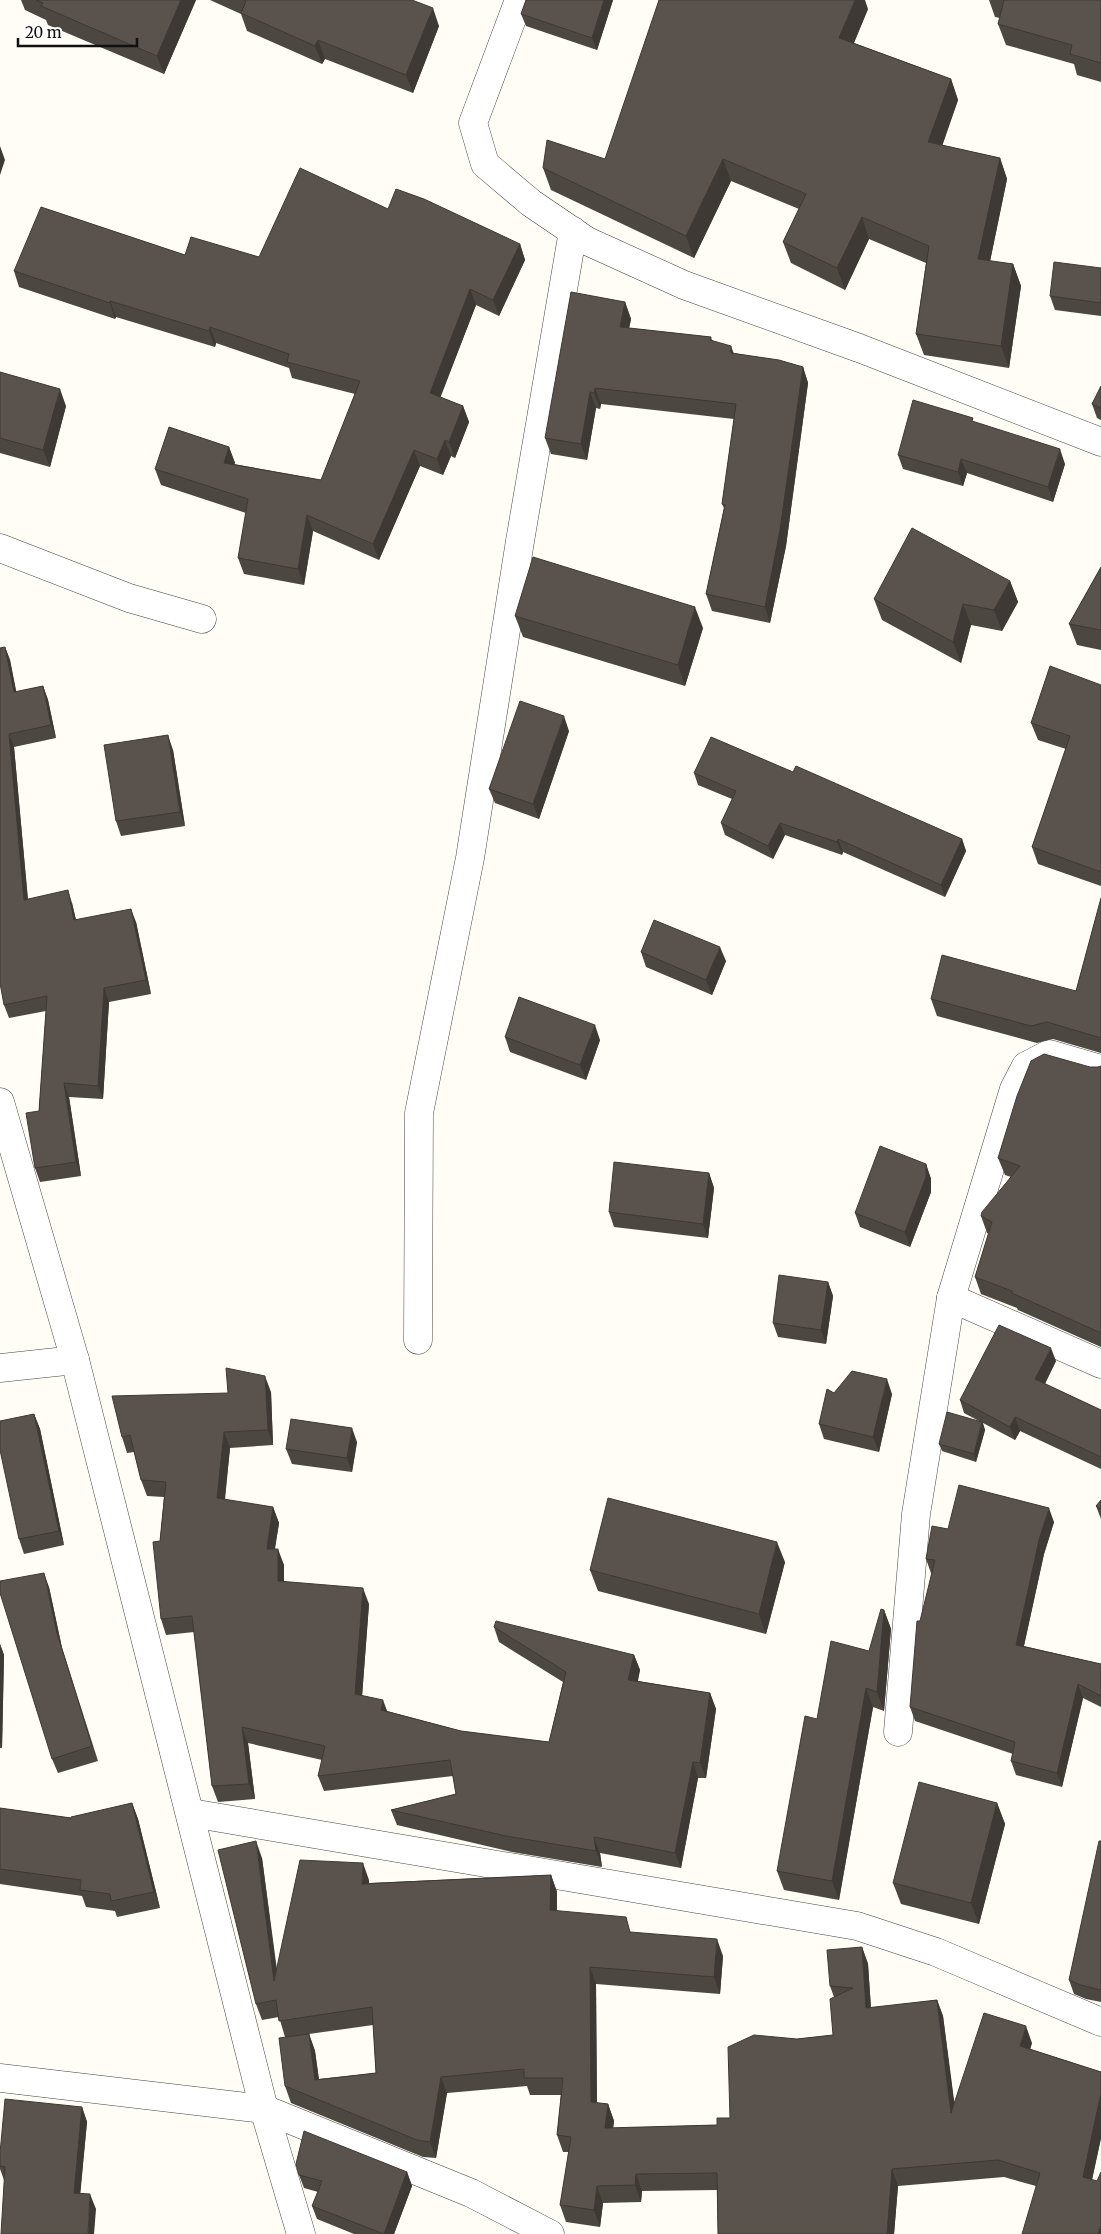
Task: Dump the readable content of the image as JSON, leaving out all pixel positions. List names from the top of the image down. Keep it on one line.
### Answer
{"scale_bar":"20 m"}
